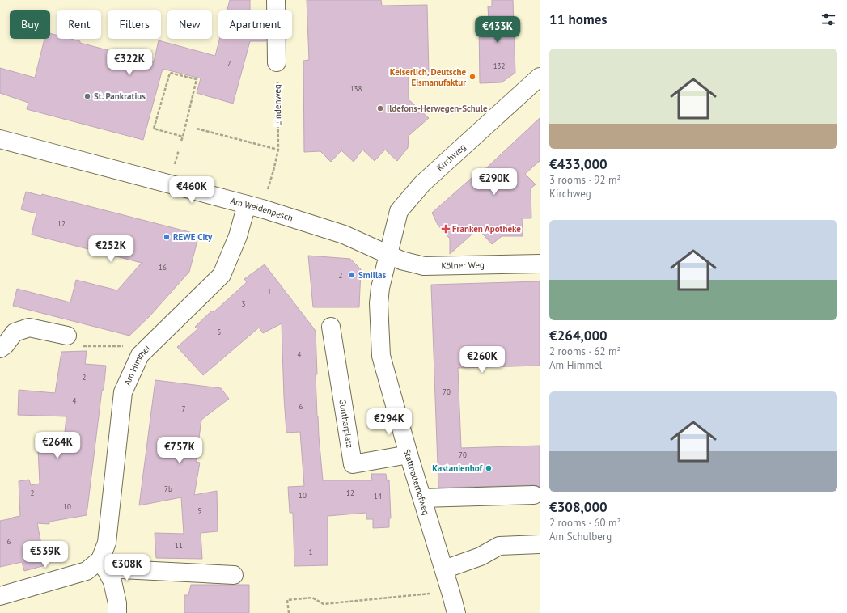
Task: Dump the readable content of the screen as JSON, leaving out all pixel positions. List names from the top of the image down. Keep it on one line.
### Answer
{"streets":{"street":["Kirchweg","Am Weidenpesch","Kölner Weg","Am Himmel","Guntharplatz","Statthalterhofweg"],"path":["Lindenweg"]},"crossings":[["Lindenweg","Am Weidenpesch"],["Lindenweg","Am Himmel"],["Kirchweg","Am Weidenpesch"],["Kirchweg","Kölner Weg"],["Kirchweg","Statthalterhofweg"],["Am Weidenpesch","Kölner Weg"],["Am Weidenpesch","Am Himmel"],["Am Weidenpesch","Statthalterhofweg"],["Kölner Weg","Statthalterhofweg"],["Guntharplatz","Statthalterhofweg"]],"places":{"other":["Keiserlich, Deutsche Eismanufaktur","St. Pankratius","Ildefons-Herwegen-Schule","REWE City","Smillas","Kastanienhof"],"health":["Franken Apotheke"]},"house_numbers":["2","132","138","12","16","2","1","3","5","4","2","70","4","6","7","70","7b","2","12","10","14","10","9","6","11","1"],"page":{"heading":"11 homes","chip":["Buy","Rent","Filters","New","Apartment"],"price":["€433K","€322K","€290K","€460K","€252K","€260K","€294K","€264K","€757K","€539K","€308K"],"list":[{"name":"€433,000","note":"3 rooms · 92 m² · Kirchweg"},{"name":"€264,000","note":"2 rooms · 62 m² · Am Himmel"},{"name":"€308,000","note":"2 rooms · 60 m² · Am Schulberg"}]}}
